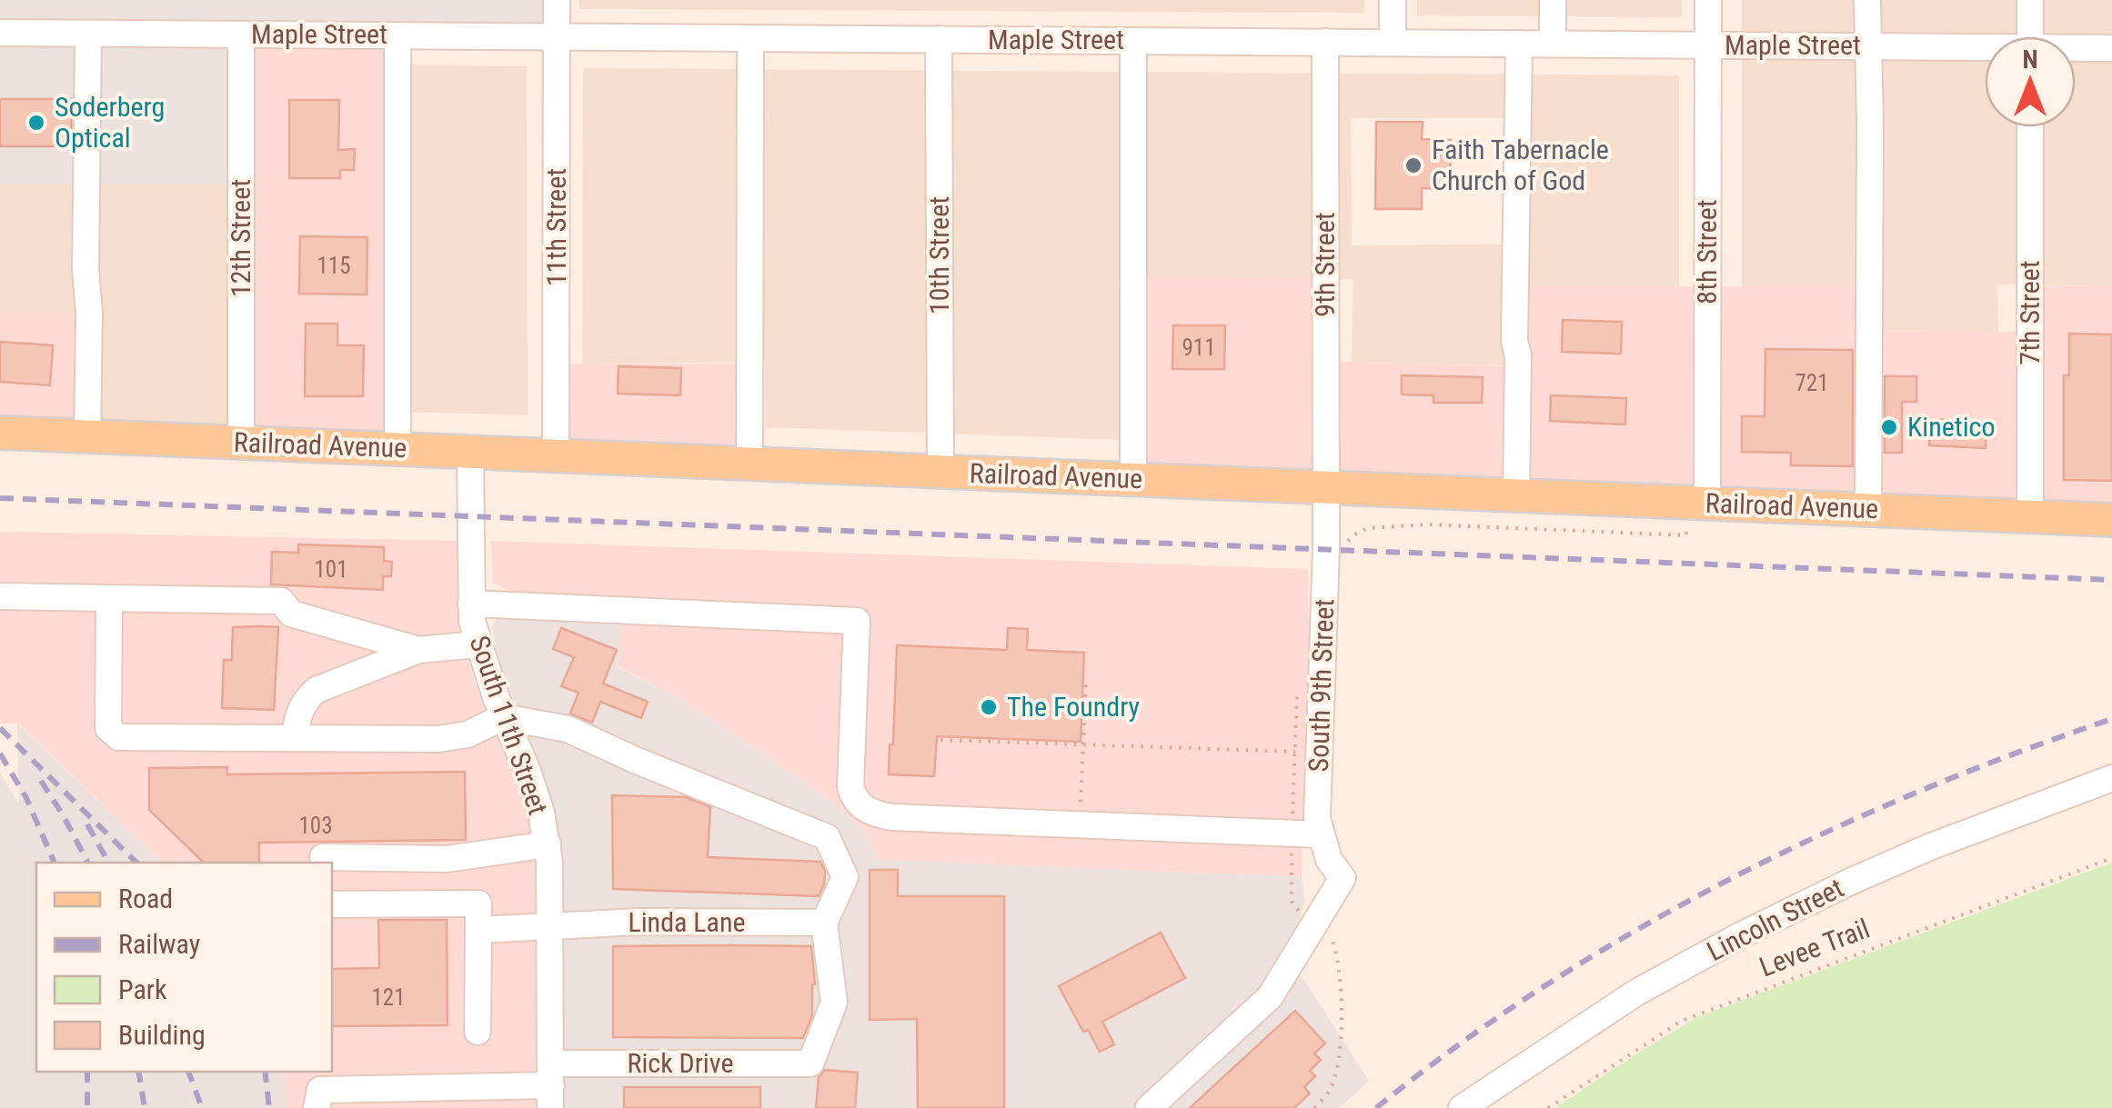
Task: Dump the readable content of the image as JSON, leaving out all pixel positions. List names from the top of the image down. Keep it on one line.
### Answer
{"streets":{"main road":["Railroad Avenue"],"street":["Maple Street","11th Street","12th Street","8th Street","10th Street","9th Street","7th Street","South 9th Street","South 11th Street","Lincoln Street","Linda Lane","Rick Drive"],"path":["Levee Trail"]},"crossings":[["Maple Street","11th Street"],["Maple Street","12th Street"],["Maple Street","8th Street"],["Maple Street","10th Street"],["Maple Street","9th Street"],["11th Street","Railroad Avenue"],["12th Street","Railroad Avenue"],["8th Street","Railroad Avenue"],["10th Street","Railroad Avenue"],["9th Street","Railroad Avenue"],["9th Street","South 9th Street"],["7th Street","Railroad Avenue"],["Railroad Avenue","South 9th Street"],["Railroad Avenue","South 11th Street"],["South 11th Street","Linda Lane"],["South 11th Street","Rick Drive"],["Linda Lane","Rick Drive"]],"places":["Soderberg Optical","Faith Tabernacle Church of God","Kinetico","The Foundry"],"house_numbers":["115","911","721","101","103","121"],"legend":["Road","Railway","Park","Building"],"north":"top"}
